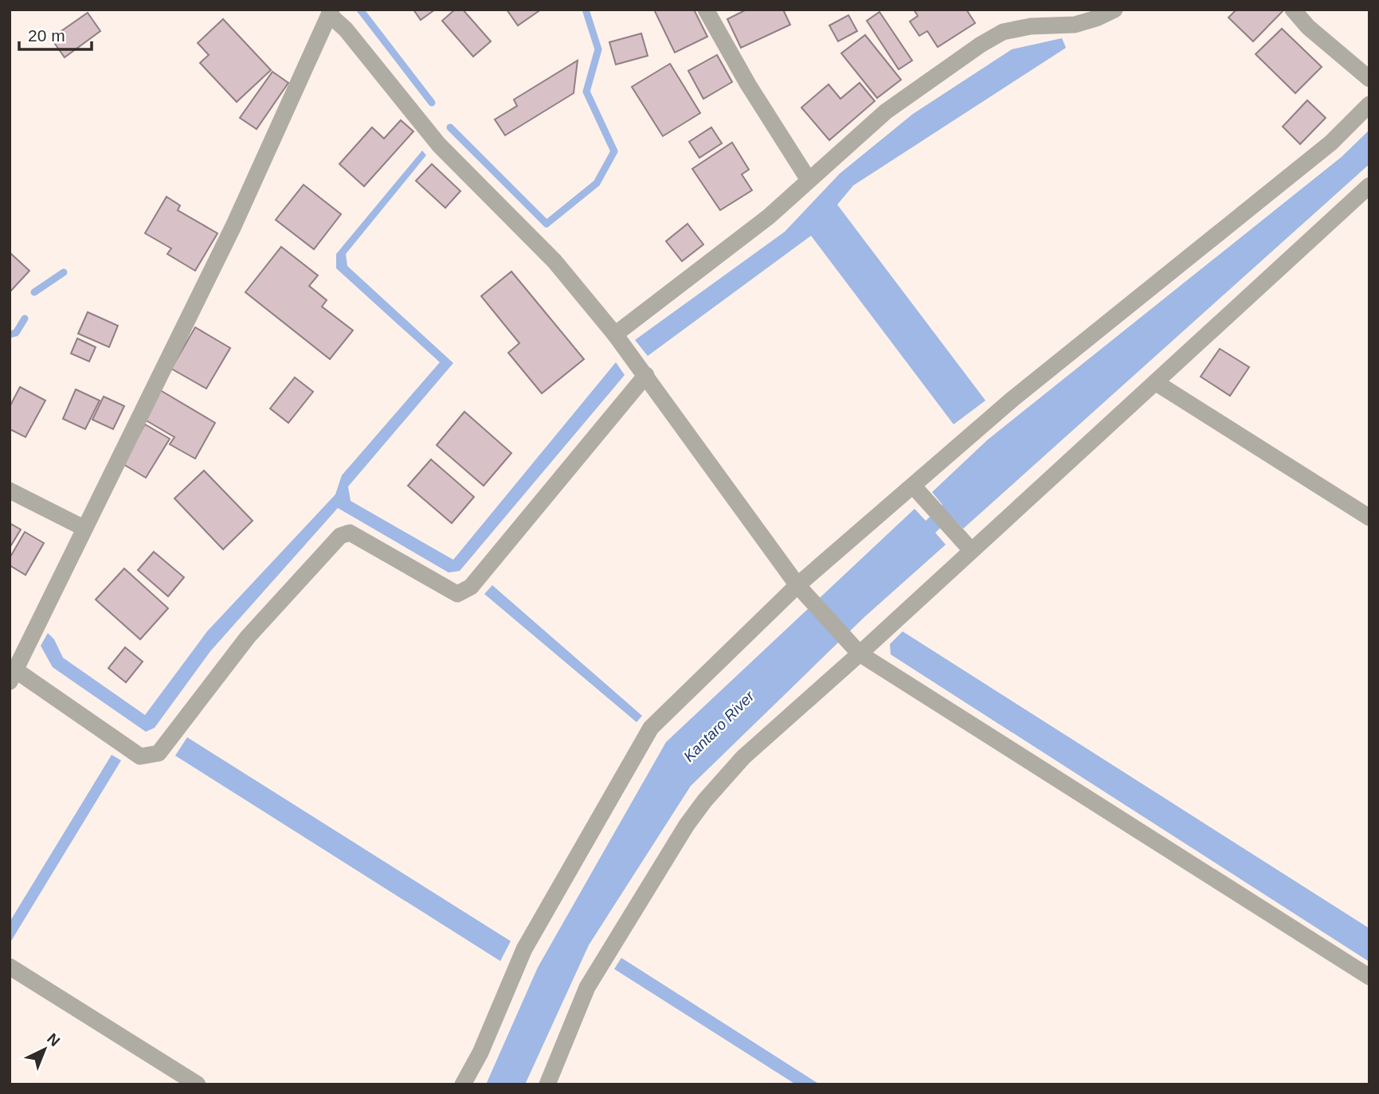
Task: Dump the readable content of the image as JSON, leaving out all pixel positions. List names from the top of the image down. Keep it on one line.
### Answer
{"water":["Kantaro River"],"scale_bar":"20 m","north":"top right"}
